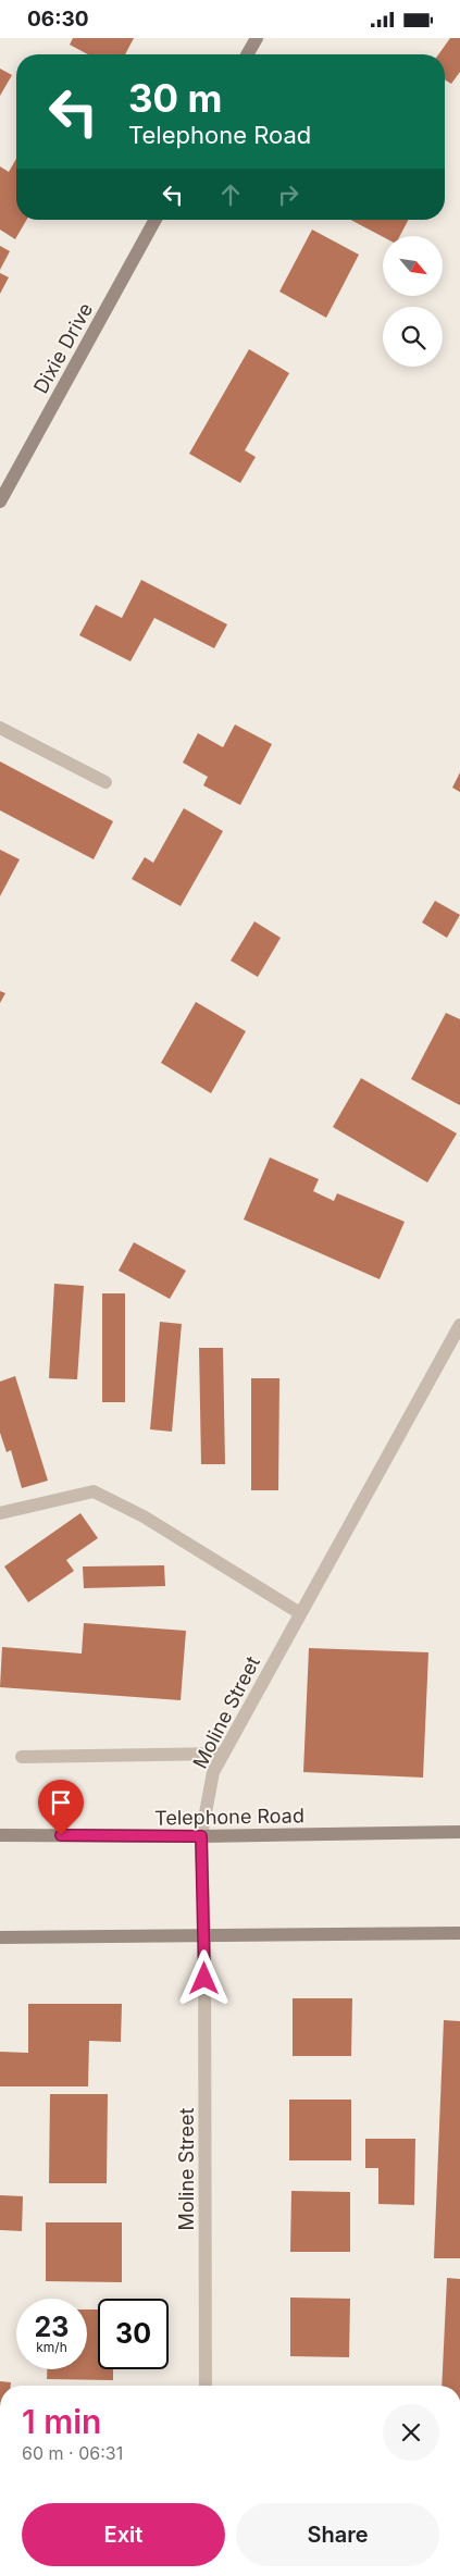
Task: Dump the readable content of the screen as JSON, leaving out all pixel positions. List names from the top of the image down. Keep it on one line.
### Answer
{"streets":{"main road":["Dixie Drive","Telephone Road"],"street":["Moline Street"]},"crossings":[["Moline Street","Telephone Road"]],"north":"bottom right","page":{"status":"06:30","turn":["30 m","Telephone Road"],"speed":"23 km/h","limit":"30","heading":["1 min","60 m · 06:31"],"buttons":["Exit","Share"]}}
